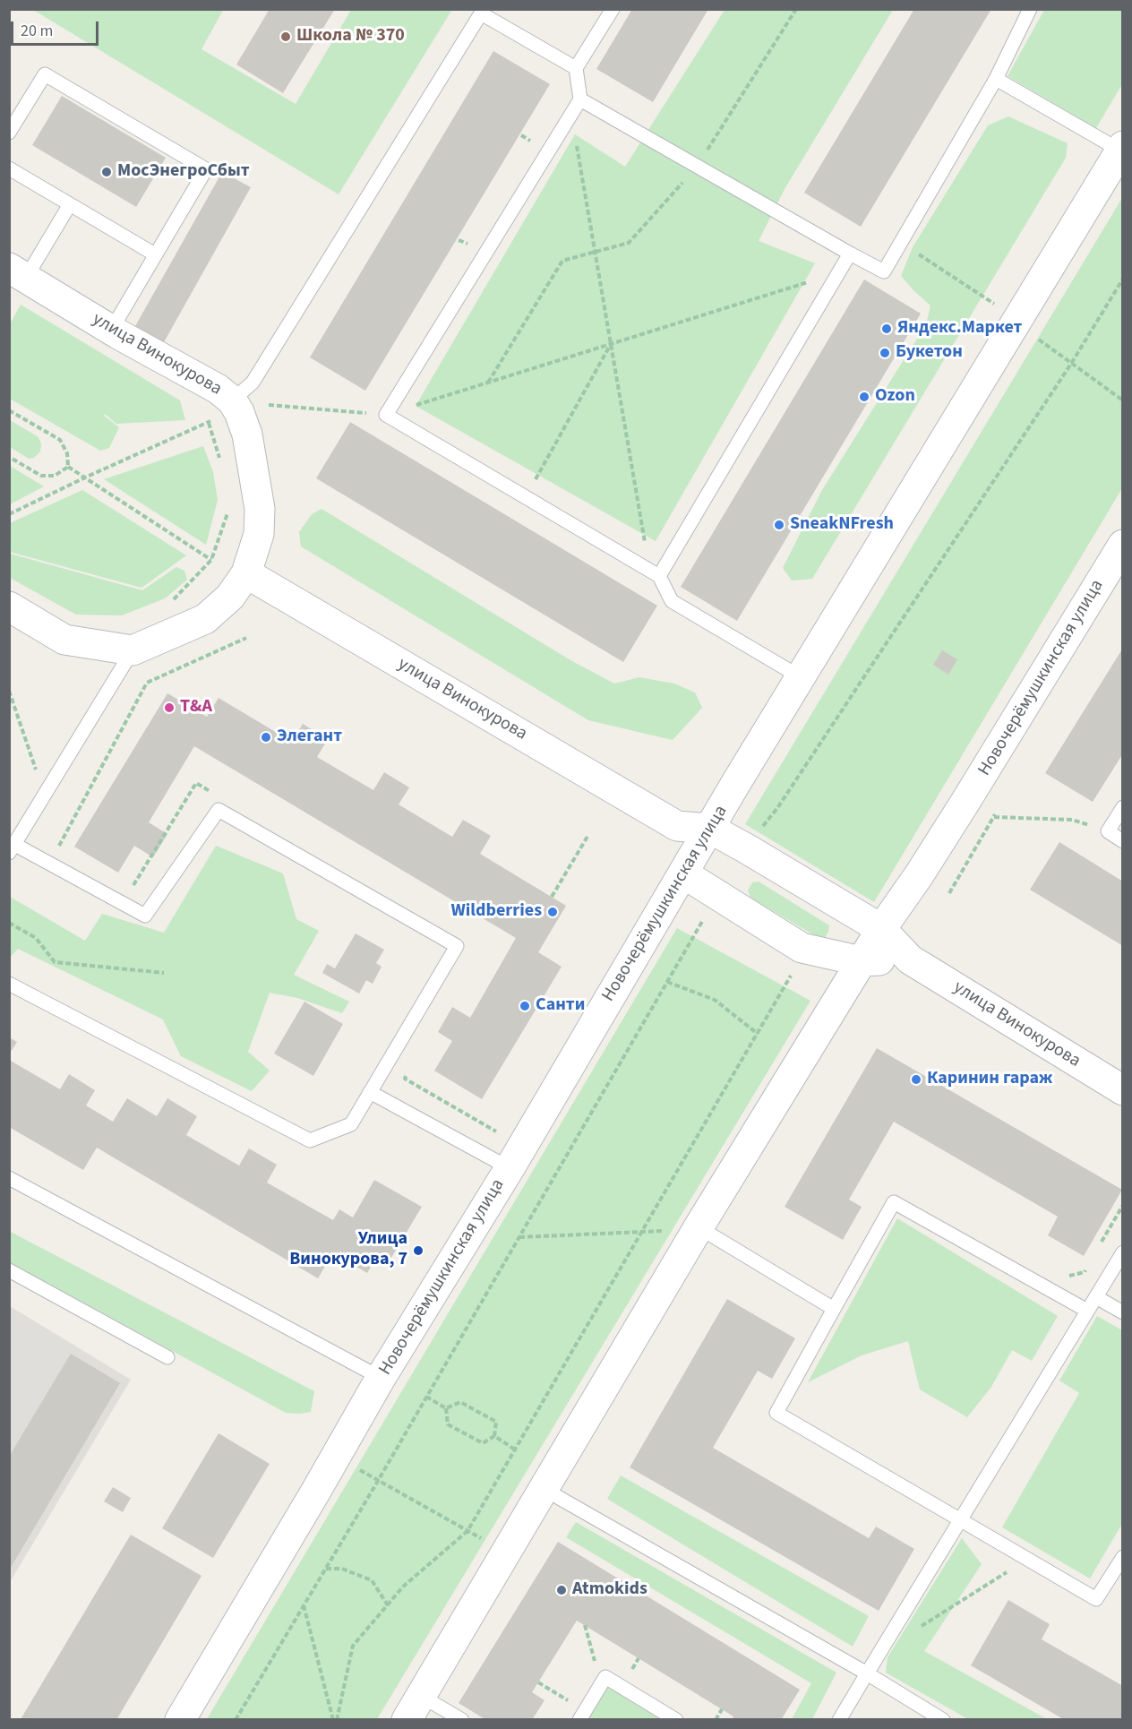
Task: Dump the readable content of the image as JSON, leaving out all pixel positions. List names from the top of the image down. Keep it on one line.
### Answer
{"streets":{"street":["улица Винокурова","Новочерёмушкинская улица"]},"crossings":[["улица Винокурова","Новочерёмушкинская улица"]],"places":["Школа № 370","МосЭнегроСбыт","Яндекс.Маркет","Букетон","Ozon","SneakNFresh","T&A","Элегант","Wildberries","Санти","Каринин гараж","Улица Винокурова, 7","Atmokids"],"scale_bar":"20 m"}
